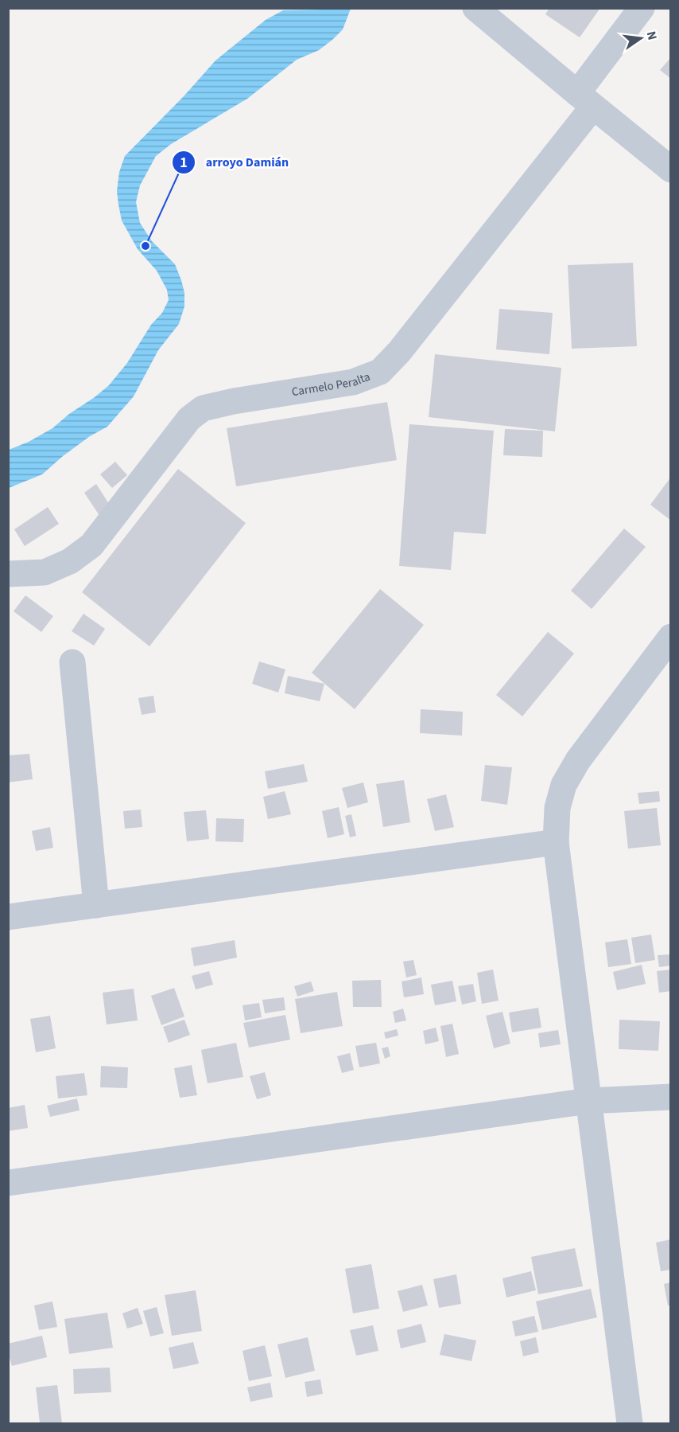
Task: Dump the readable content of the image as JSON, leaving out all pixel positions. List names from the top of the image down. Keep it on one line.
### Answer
{"streets":{"street":["Carmelo Peralta"]},"places":["arroyo Damián"],"north":"right"}
